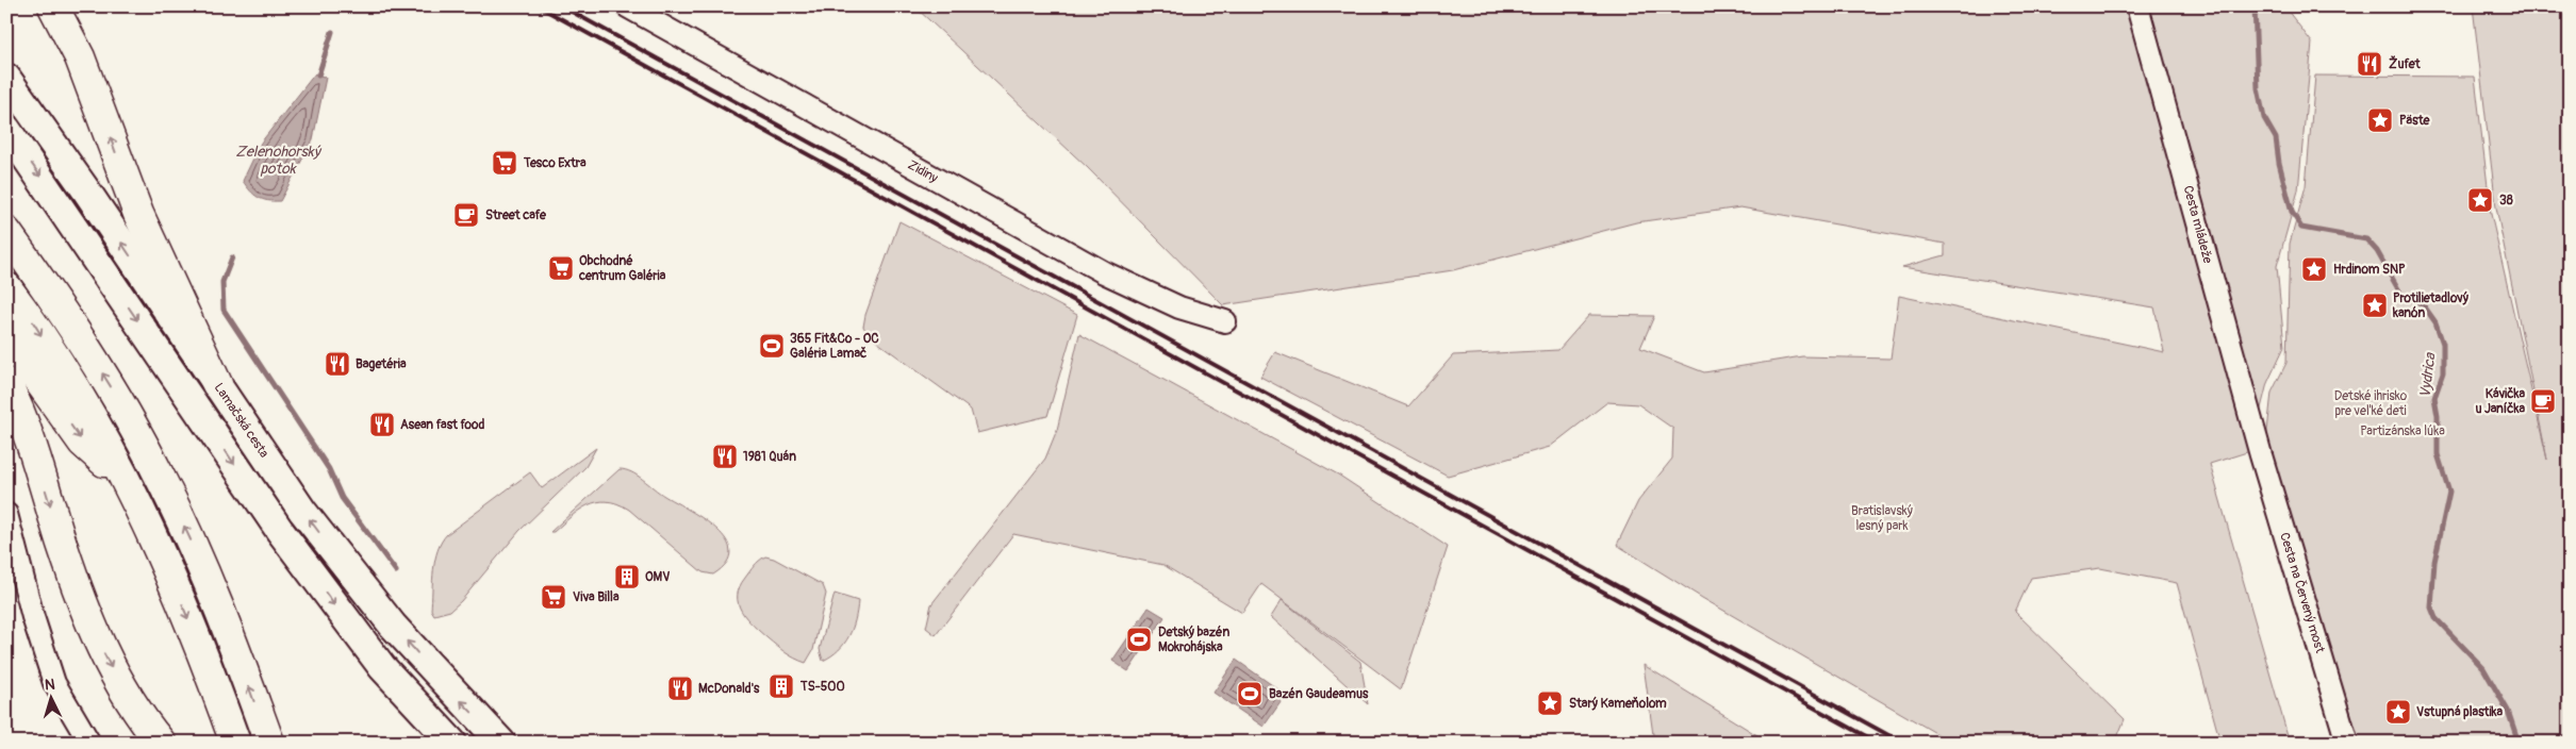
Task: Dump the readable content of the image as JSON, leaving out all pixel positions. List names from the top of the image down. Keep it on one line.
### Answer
{"streets":{"main road":["Lamačská cesta"],"street":["Zidiny","Cesta mládeže","Cesta na Červený most"]},"crossings":[["Cesta mládeže","Cesta na Červený most"]],"water":["Zelenohorský potok","Vydrica"],"parks":["Detské ihrisko pre veľké deti","Partizánska lúka","Bratislavský lesný park"],"places":{"restaurant":["Žufet","Bagetéria","Asean fast food","1981 Quán","McDonald's"],"place":["Päste","38","Hrdinom SNP","Protilietadlový kanón","Starý Kameňolom","Vstupná plastika"],"supermarket":["Tesco Extra","Obchodné centrum Galéria","Viva Billa"],"cafe":["Street cafe","Kávička u Janíčka"],"sports":["365 Fit&Co - OC Galéria Lamač","Detský bazén Mokrohájska","Bazén Gaudeamus"],"building":["OMV","TS-500"]},"north":"top"}
